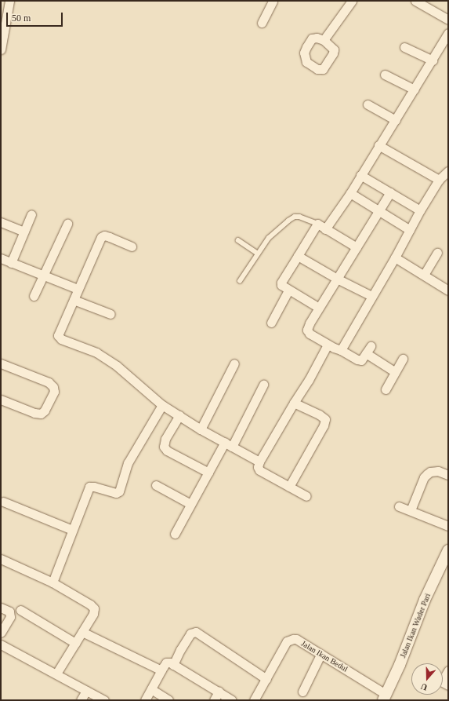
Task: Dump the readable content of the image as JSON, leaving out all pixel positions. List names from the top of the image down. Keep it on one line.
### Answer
{"streets":{"street":["Jalan Ikan Wader Pari","Jalan Ikan Bedul"]},"crossings":[["Jalan Ikan Wader Pari","Jalan Ikan Bedul"]],"scale_bar":"50 m","north":"bottom"}
